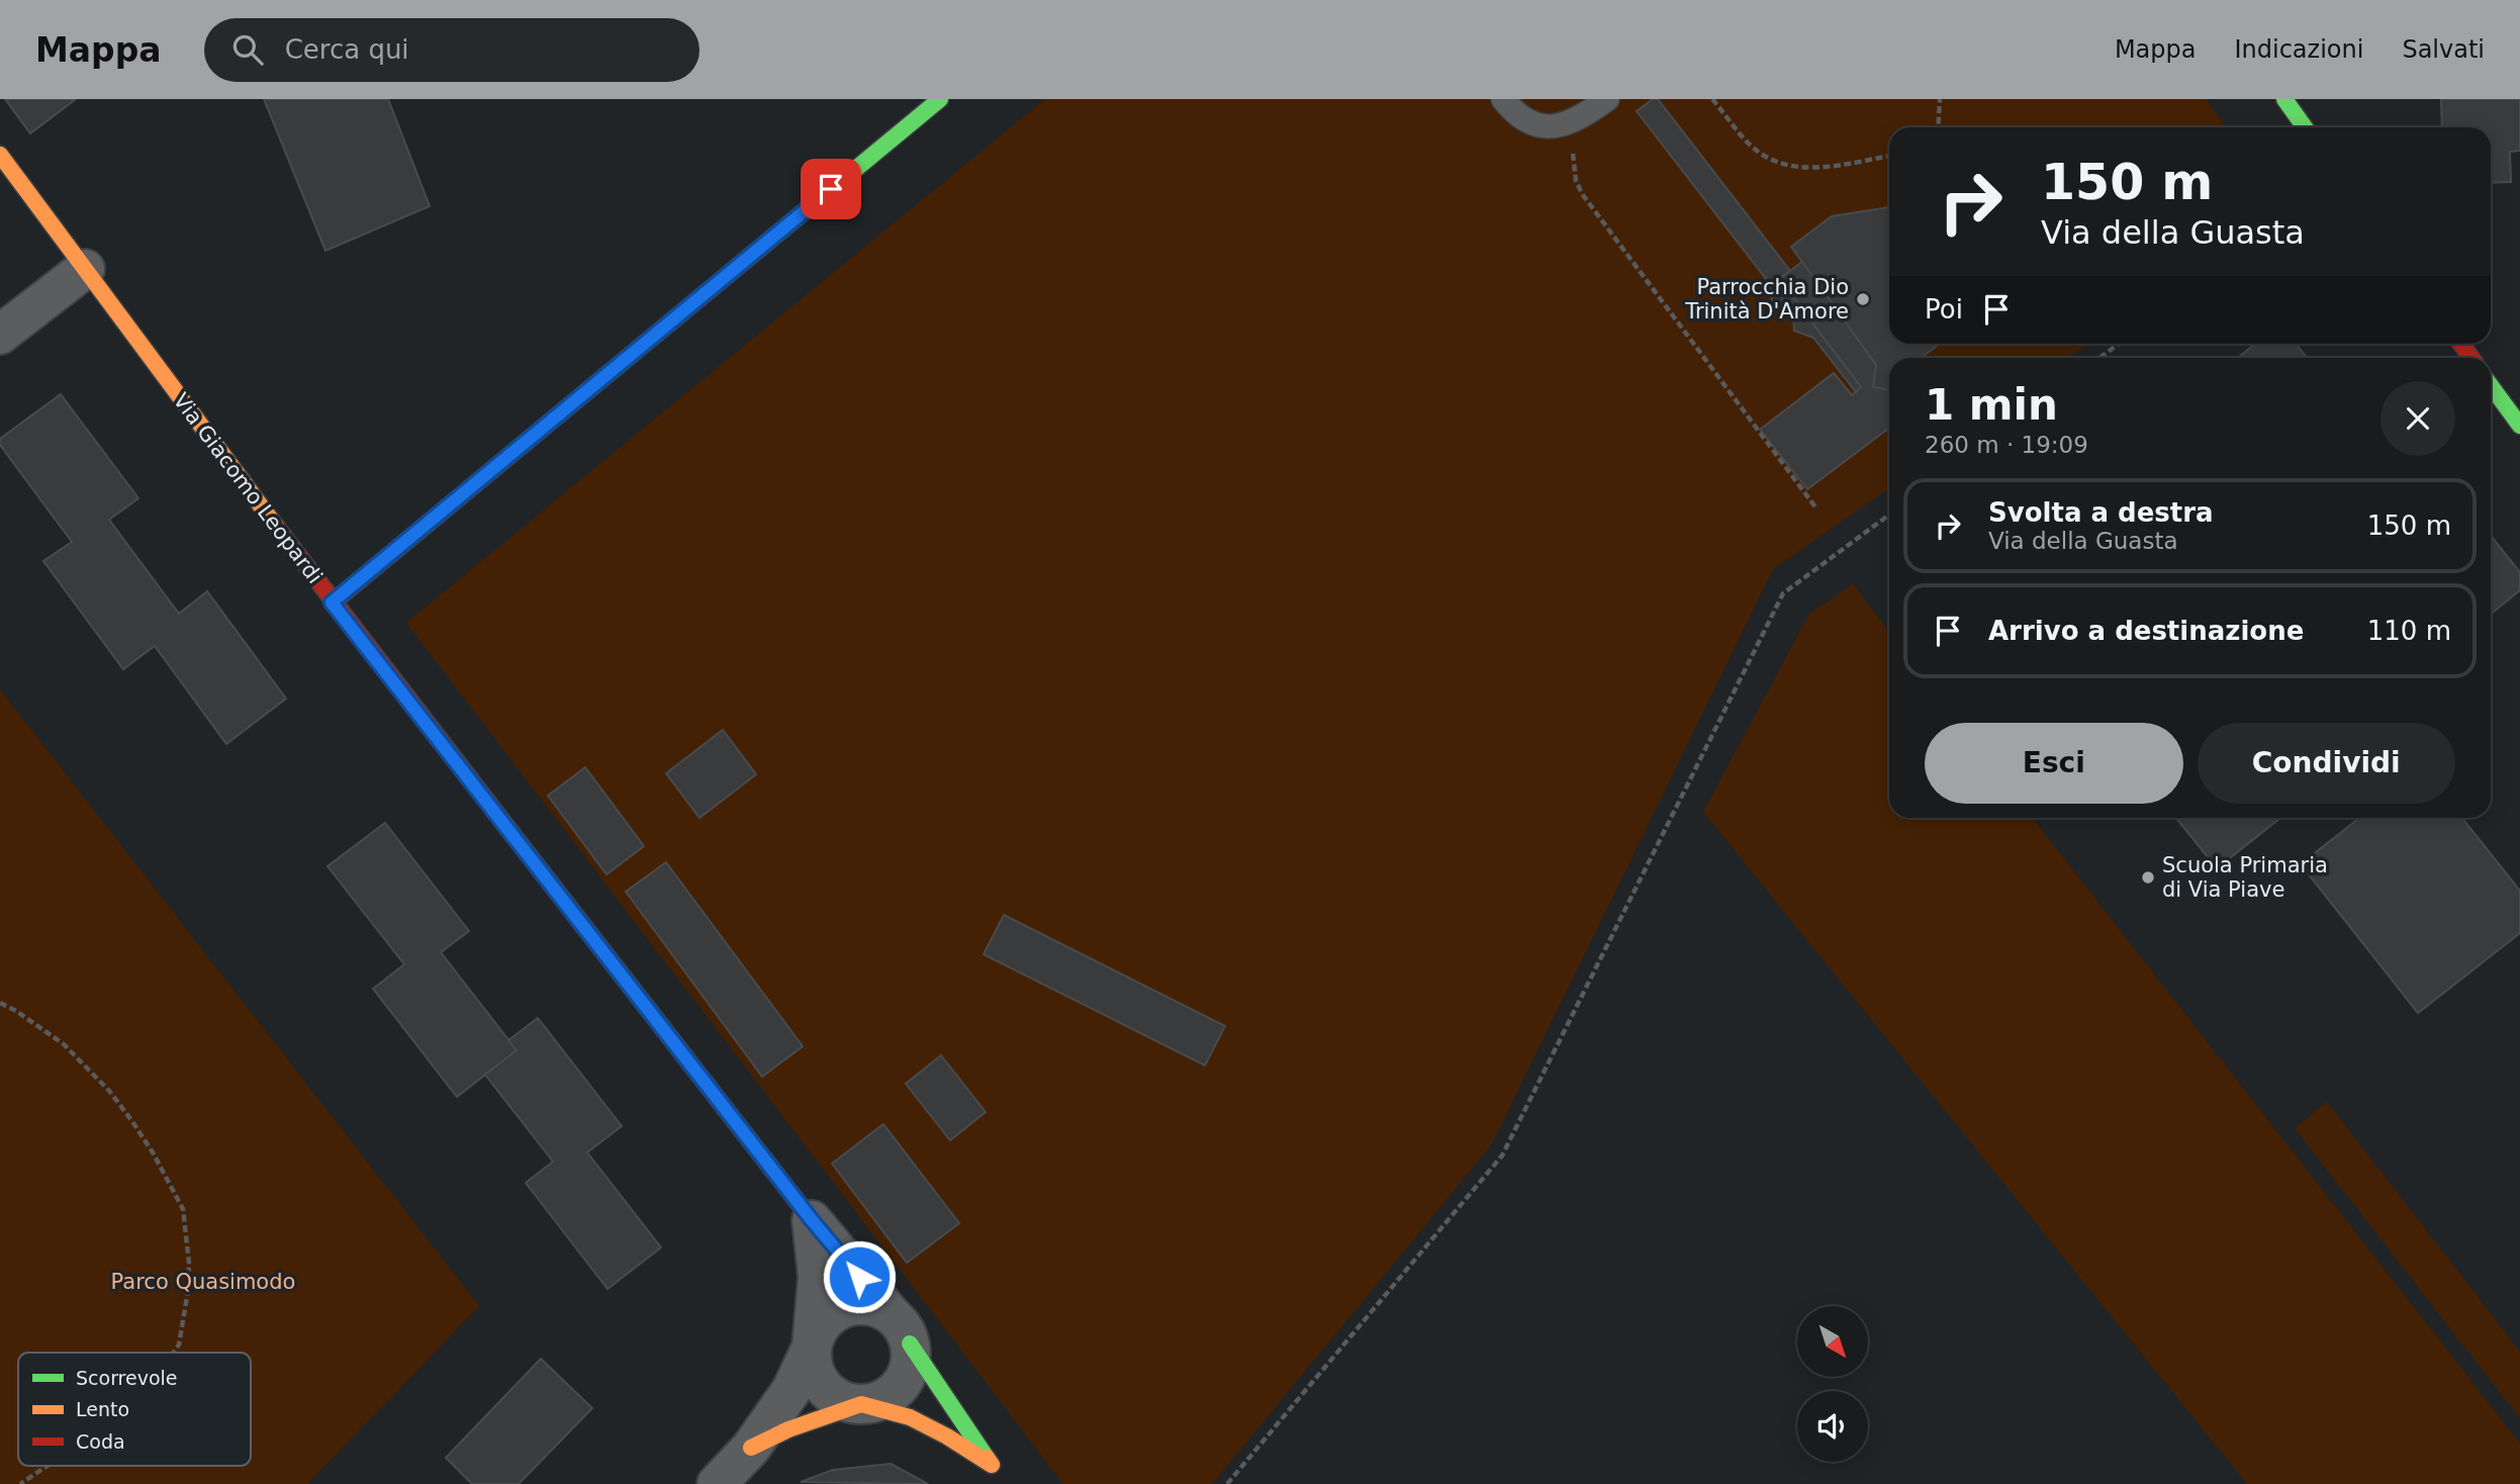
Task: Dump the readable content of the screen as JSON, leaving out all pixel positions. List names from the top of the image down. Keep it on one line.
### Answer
{"streets":{"street":["Via Giacomo Leopardi"]},"parks":["Parco Quasimodo"],"places":["Parrocchia Dio Trinità D'Amore","Scuola Primaria di Via Piave"],"legend":["Scorrevole","Lento","Coda"],"north":"bottom right","page":{"header":"Mappa","search":"Cerca qui","nav":["Mappa","Indicazioni","Salvati"],"turn":["150 m","Via della Guasta"],"then":"Poi","heading":["1 min","260 m · 19:09"],"list":[{"name":"Svolta a destra","note":"Via della Guasta","value":"150 m"},{"name":"Arrivo a destinazione","value":"110 m"}],"buttons":["Esci","Condividi"]}}
